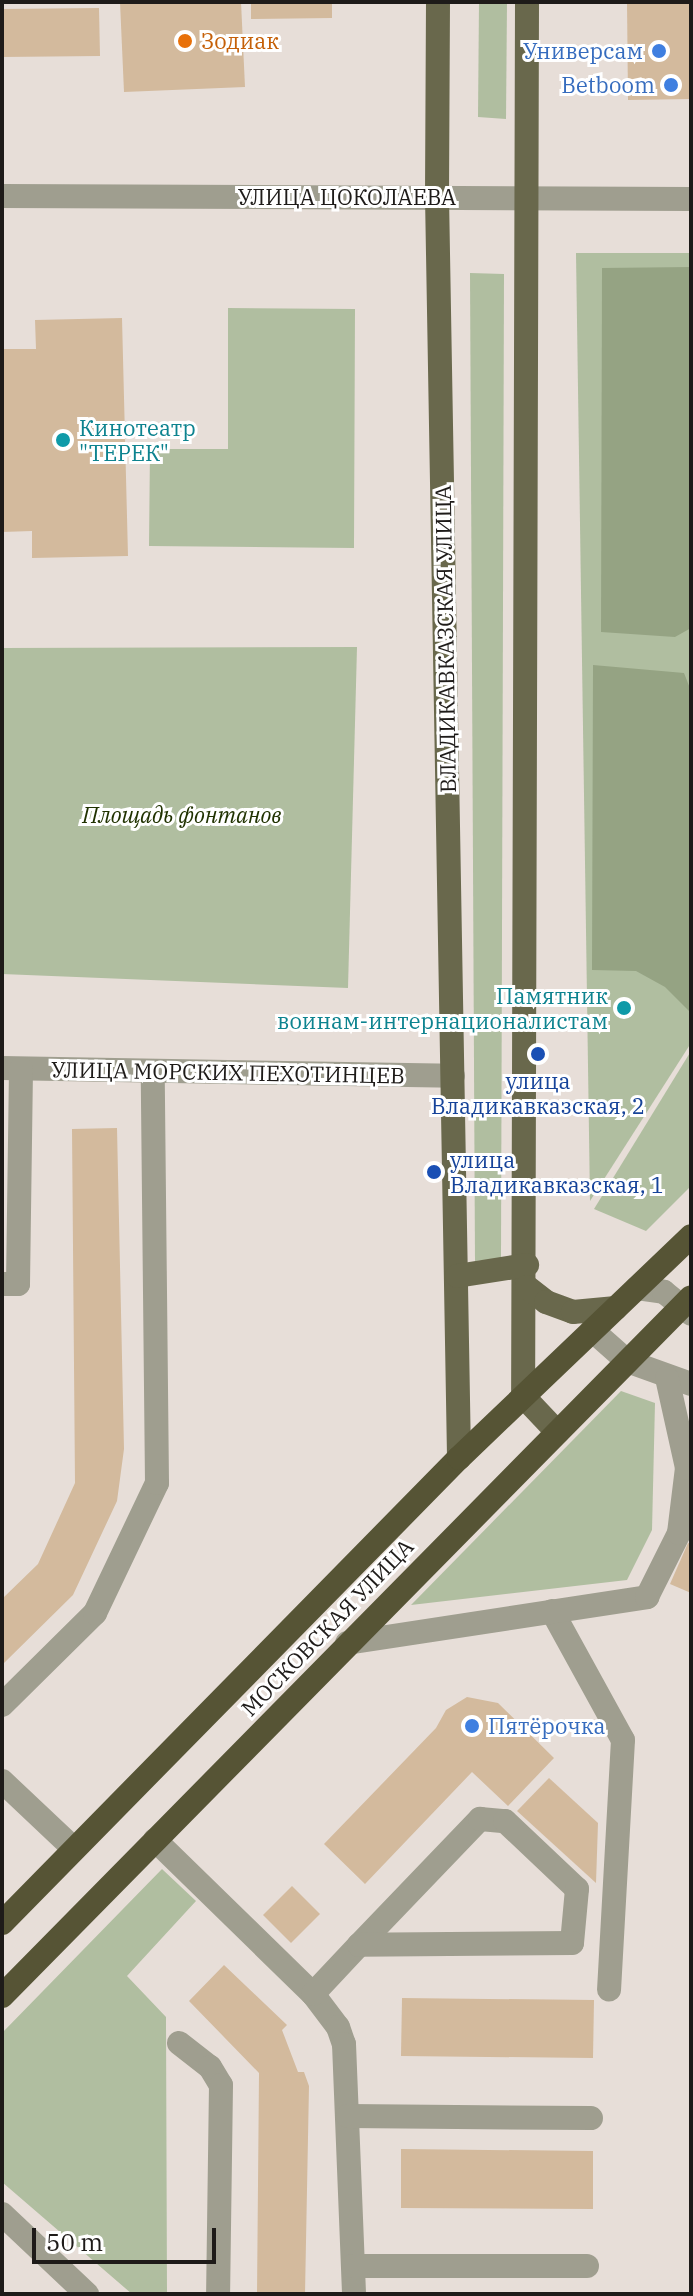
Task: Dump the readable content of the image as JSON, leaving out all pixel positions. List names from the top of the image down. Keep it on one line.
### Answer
{"streets":{"highway":["МОСКОВСКАЯ УЛИЦА"],"main road":["ВЛАДИКАВКАЗСКАЯ УЛИЦА"],"street":["УЛИЦА ЦОКОЛАЕВА","УЛИЦА МОРСКИХ ПЕХОТИНЦЕВ"]},"crossings":[["УЛИЦА ЦОКОЛАЕВА","ВЛАДИКАВКАЗСКАЯ УЛИЦА"],["ВЛАДИКАВКАЗСКАЯ УЛИЦА","УЛИЦА МОРСКИХ ПЕХОТИНЦЕВ"],["ВЛАДИКАВКАЗСКАЯ УЛИЦА","МОСКОВСКАЯ УЛИЦА"]],"parks":["Площадь фонтанов"],"places":["Зодиак","Универсам","Betboom","Кинотеатр \"ТЕРЕК\"","Памятник воинам-интернационалистам","улица Владикавказская, 2","улица Владикавказская, 1","Пятёрочка"],"scale_bar":"50 m"}
